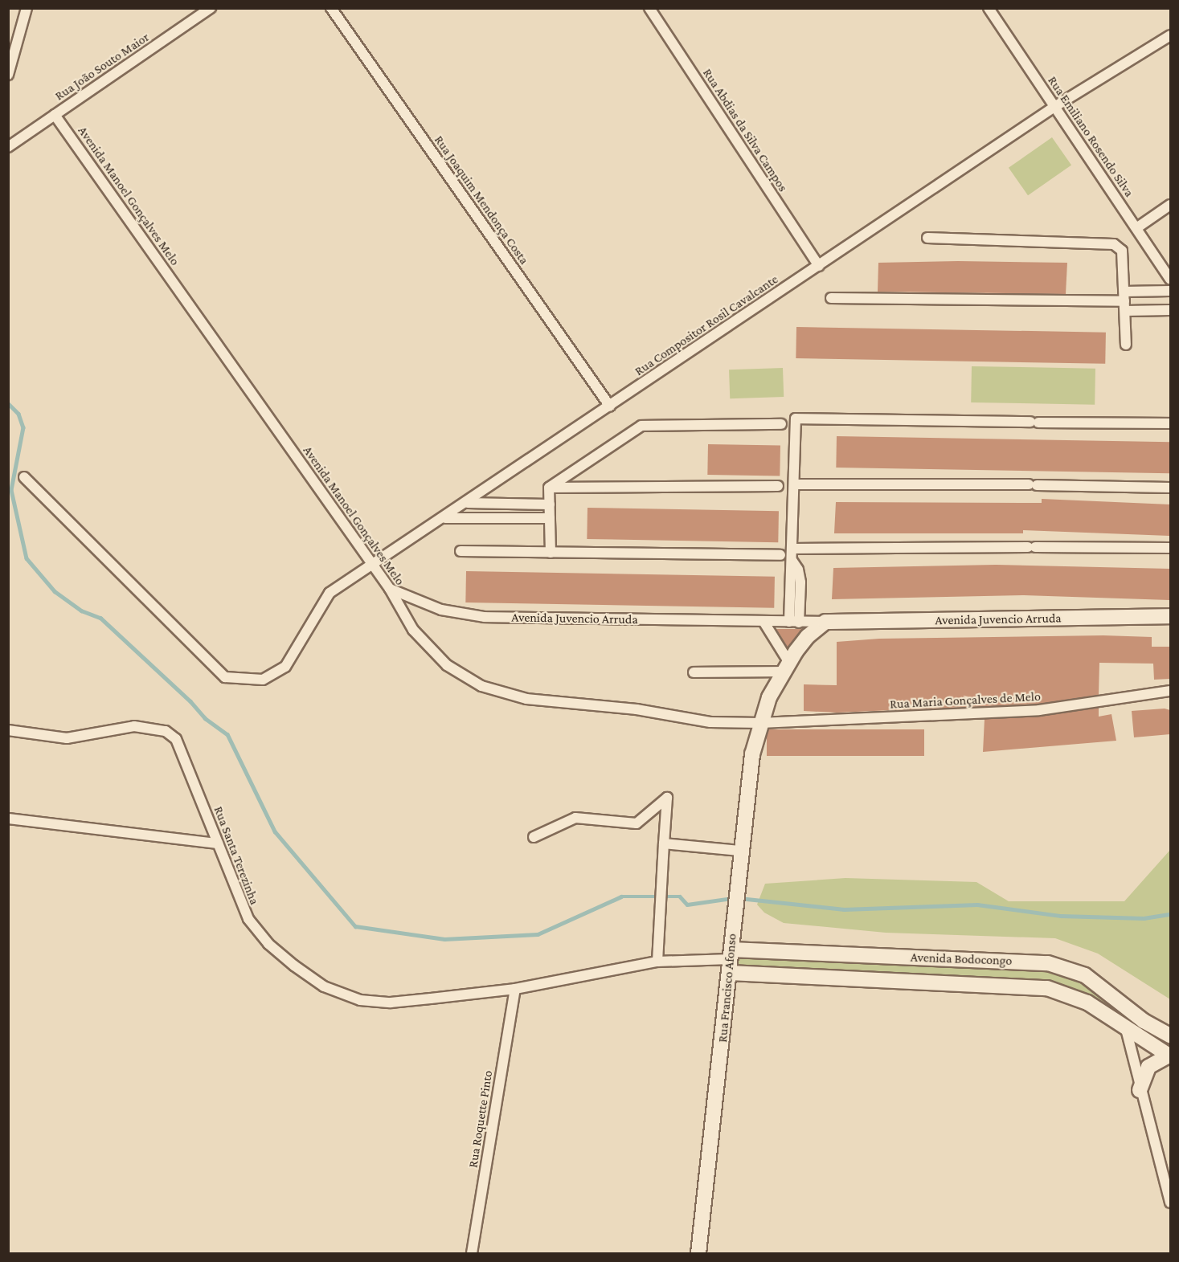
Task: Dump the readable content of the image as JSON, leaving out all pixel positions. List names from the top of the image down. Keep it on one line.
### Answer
{"streets":{"street":["Rua João Souto Maior","Rua Abdias da Silva Campos","Rua Emiliano Rosendo Silva","Avenida Manoel Gonçalves Melo","Rua Joaquim Mendonça Costa","Rua Compositor Rosil Cavalcante","Avenida Juvencio Arruda","Rua Maria Gonçalves de Melo","Rua Santa Terezinha","Avenida Bodocongo","Rua Francisco Afonso","Rua Roquette Pinto"]},"crossings":[["Rua João Souto Maior","Avenida Manoel Gonçalves Melo"],["Rua Abdias da Silva Campos","Rua Compositor Rosil Cavalcante"],["Rua Emiliano Rosendo Silva","Rua Compositor Rosil Cavalcante"],["Avenida Manoel Gonçalves Melo","Rua Compositor Rosil Cavalcante"],["Avenida Manoel Gonçalves Melo","Avenida Juvencio Arruda"],["Avenida Manoel Gonçalves Melo","Rua Maria Gonçalves de Melo"],["Avenida Manoel Gonçalves Melo","Rua Francisco Afonso"],["Rua Joaquim Mendonça Costa","Rua Compositor Rosil Cavalcante"],["Avenida Juvencio Arruda","Rua Francisco Afonso"],["Rua Maria Gonçalves de Melo","Rua Francisco Afonso"],["Rua Santa Terezinha","Avenida Bodocongo"],["Rua Santa Terezinha","Rua Roquette Pinto"],["Avenida Bodocongo","Rua Francisco Afonso"],["Avenida Bodocongo","Rua Roquette Pinto"]]}
